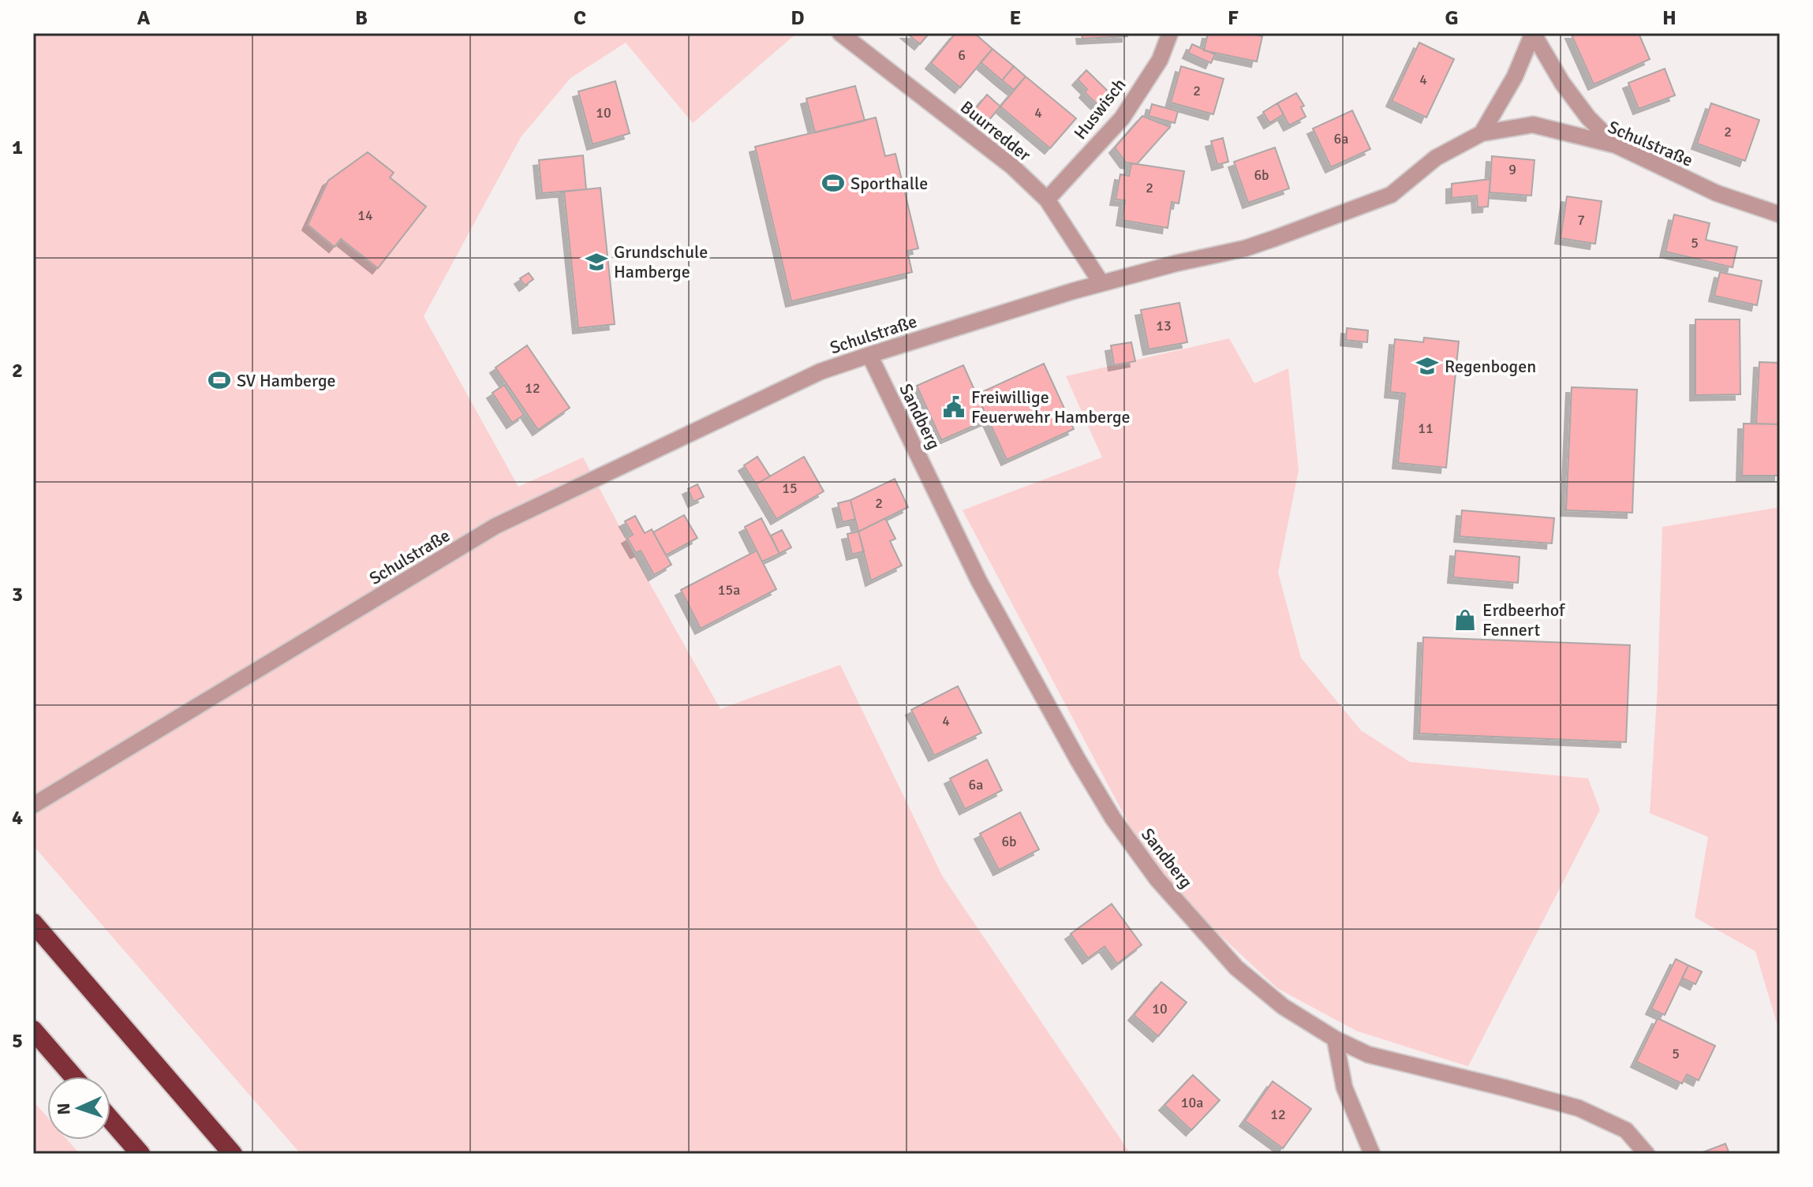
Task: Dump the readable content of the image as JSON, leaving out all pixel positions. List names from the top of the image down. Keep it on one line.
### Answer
{"streets":{"street":["Huswisch","Buurredder","Schulstraße","Sandberg"]},"crossings":[["Huswisch","Buurredder"],["Buurredder","Schulstraße"],["Schulstraße","Sandberg"]],"places":{"sports":["Sporthalle","SV Hamberge"],"school or university":["Grundschule Hamberge","Regenbogen"],"public building":["Freiwillige Feuerwehr Hamberge"],"shop":["Erdbeerhof Fennert"]},"house_numbers":["6","4","2","10","4","2","6a","9","6b","2","14","7","5","13","12","11","15","2","15a","4","6a","6b","10","5","10a","12"],"north":"left","grid":{"columns":["A","B","C","D","E","F","G","H"],"rows":["1","2","3","4","5"]}}
